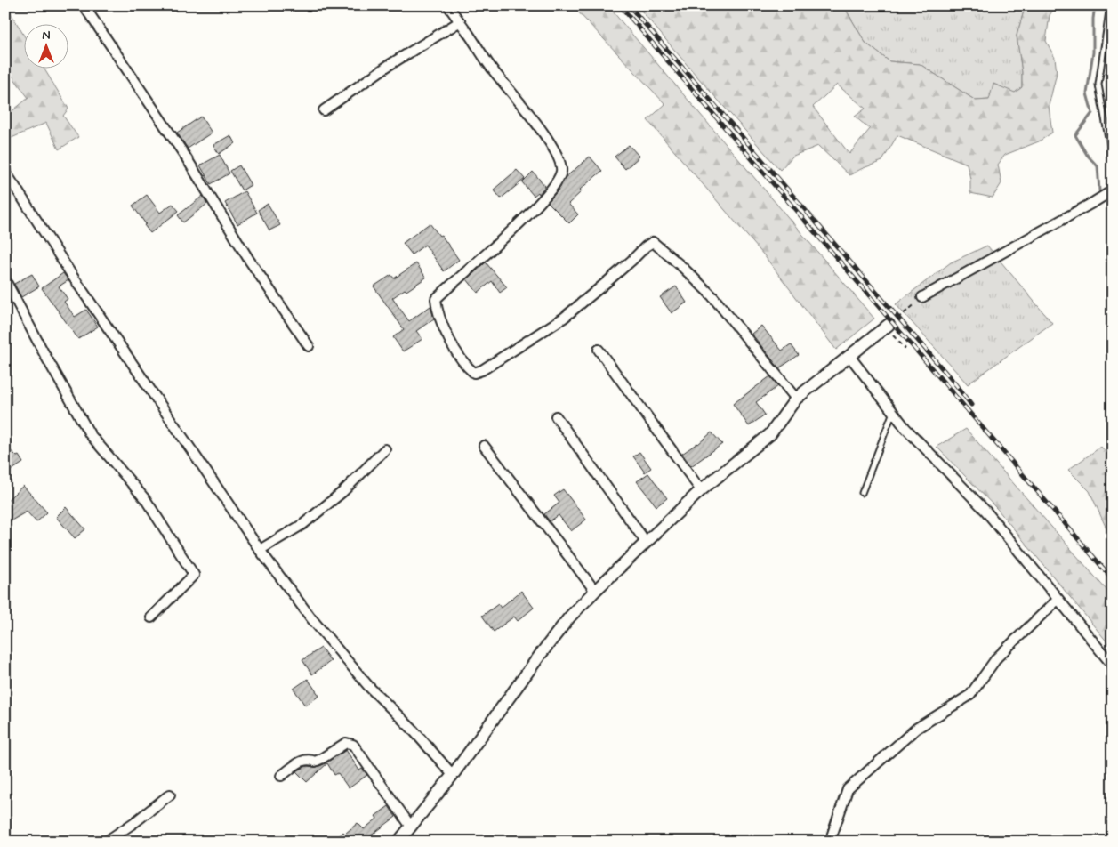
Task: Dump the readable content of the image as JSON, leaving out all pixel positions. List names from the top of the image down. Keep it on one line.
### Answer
{"north":"top"}
